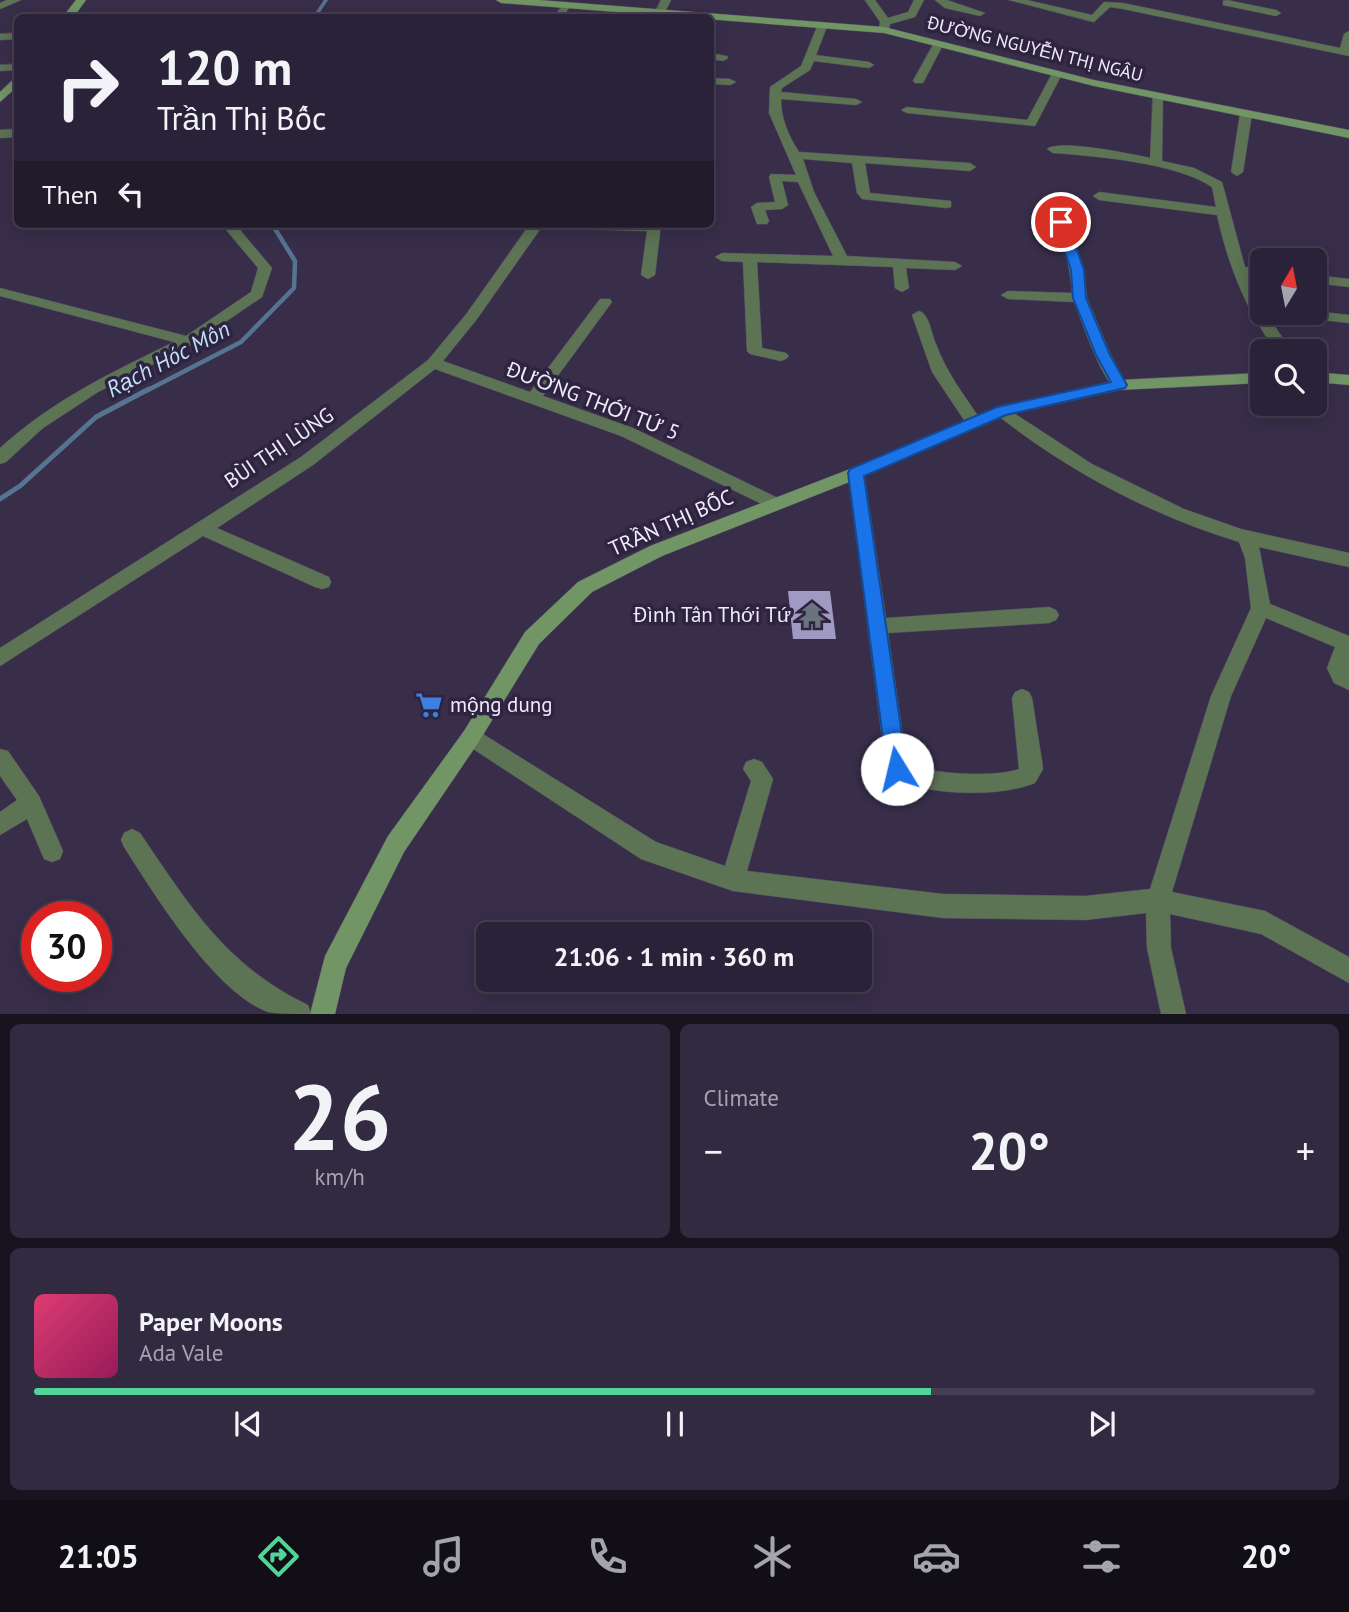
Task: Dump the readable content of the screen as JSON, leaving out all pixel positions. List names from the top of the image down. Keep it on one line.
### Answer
{"streets":{"main road":["ĐƯỜNG NGUYỄN THỊ NGÂU","TRẦN THỊ BỐC"],"street":["ĐƯỜNG THỚI TỨ 5","BÙI THỊ LÙNG"]},"crossings":[["ĐƯỜNG THỚI TỨ 5","BÙI THỊ LÙNG"],["ĐƯỜNG THỚI TỨ 5","TRẦN THỊ BỐC"]],"water":["Rạch Hóc Môn"],"places":{"temple":["Đình Tân Thới Tứ"],"supermarket":["mộng dung"]},"north":"top","page":{"turn":["120 m","Trần Thị Bốc"],"then":"Then","limit":"30","trip":"21:06 · 1 min · 360 m","tile":[["26","km/h"],"Climate"],"heat":["−","20°","+"],"song":["Paper Moons","Ada Vale"],"tabs":["21:05","20°"]}}
